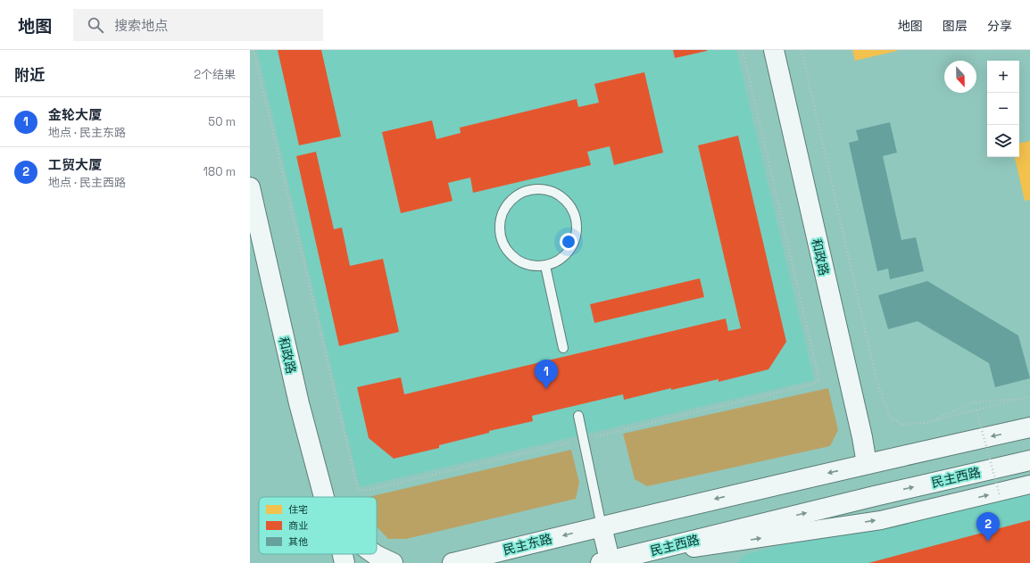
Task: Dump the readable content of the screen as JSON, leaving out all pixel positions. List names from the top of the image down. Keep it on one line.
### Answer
{"streets":{"main road":["和政路","民主西路","民主东路"]},"one_way":["民主东路"],"legend":["住宅","商业","其他"],"north":"bottom","page":{"header":"地图","search":"搜索地点","nav":["地图","图层","分享"],"heading":["附近","2个结果"],"map_buttons":["+","−"],"list":[{"mark":"1","name":"金轮大厦","note":"地点 · 民主东路","value":"50 m"},{"mark":"2","name":"工贸大厦","note":"地点 · 民主西路","value":"180 m"}],"pins":["1","2"]}}
